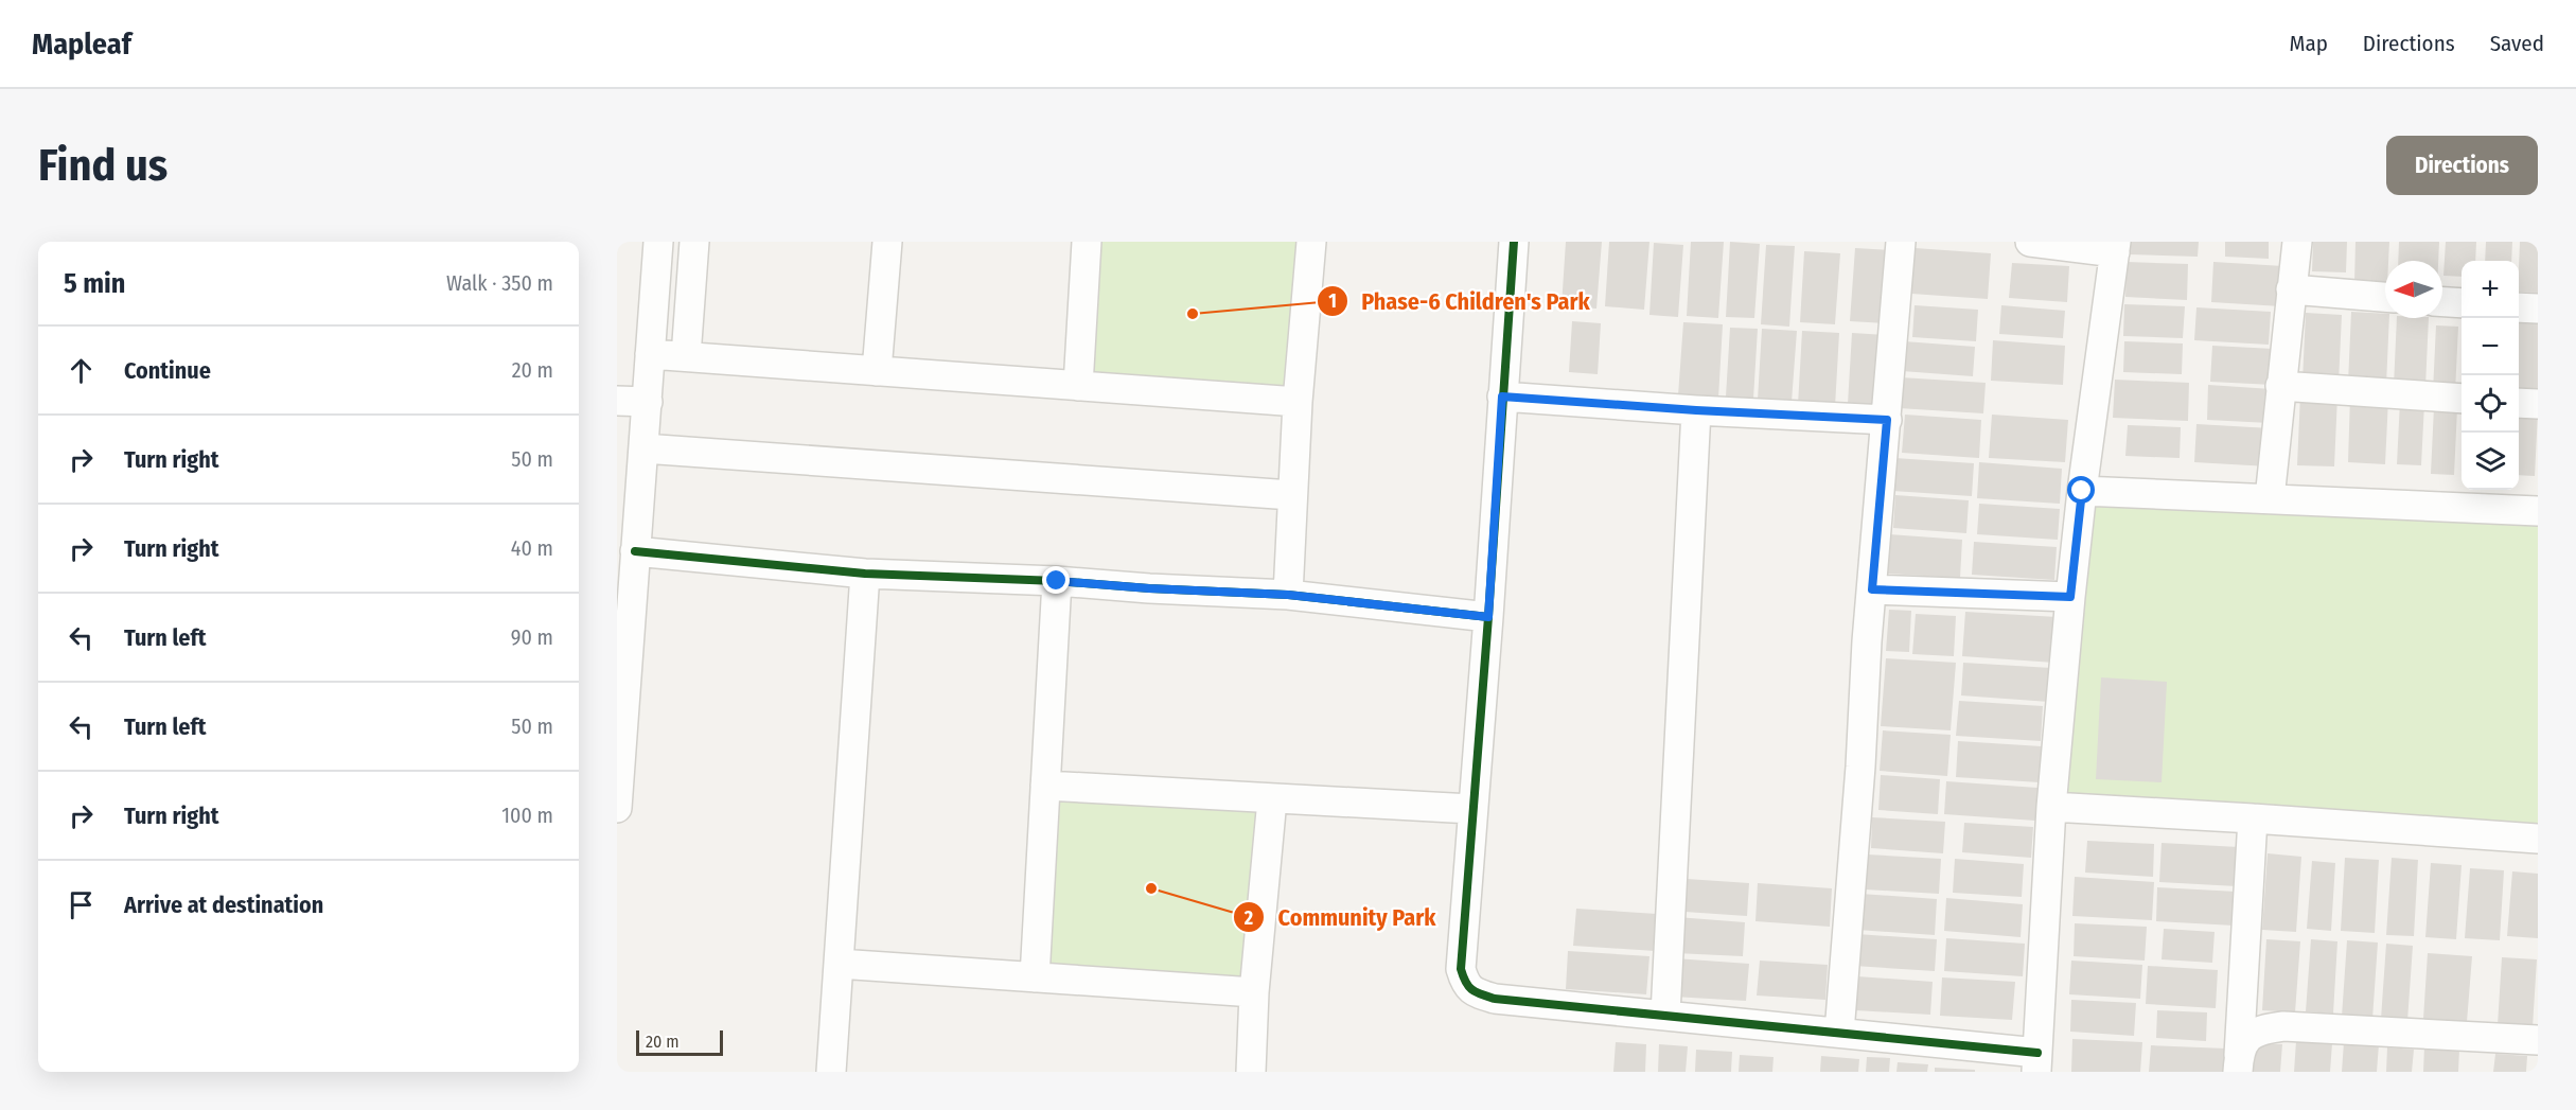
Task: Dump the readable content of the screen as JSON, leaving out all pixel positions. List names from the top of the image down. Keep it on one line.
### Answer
{"places":["Phase-6 Children's Park","Community Park"],"scale_bar":"20 m","north":"left","page":{"header":"Mapleaf","nav":["Map","Directions","Saved"],"buttons":"Directions","title":"Find us","heading":["5 min","Walk · 350 m"],"map_buttons":["+","−"],"list":[["Continue","20 m"],["Turn right","50 m"],["Turn right","40 m"],["Turn left","90 m"],["Turn left","50 m"],["Turn right","100 m"],"Arrive at destination"],"scale":"20 m"}}
